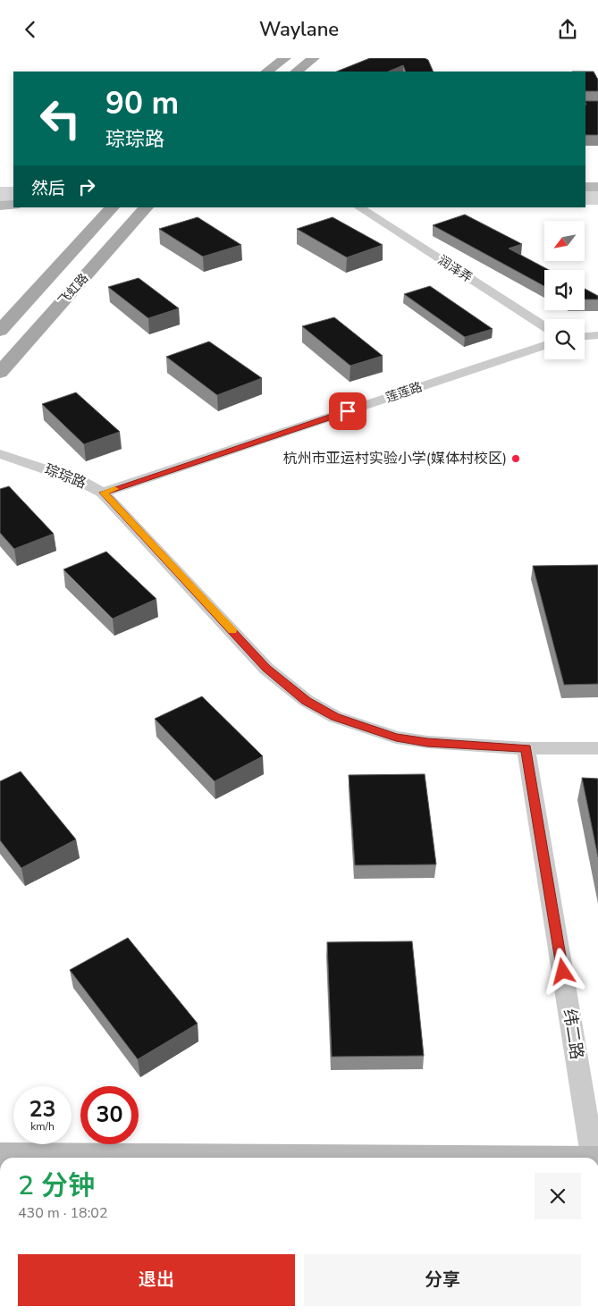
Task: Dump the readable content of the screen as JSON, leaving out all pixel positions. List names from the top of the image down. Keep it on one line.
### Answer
{"streets":{"main road":["飞虹路"],"street":["润泽弄","莲莲路","琮琮路","纬二路"]},"crossings":[["莲莲路","琮琮路"],["琮琮路","纬二路"]],"places":["杭州市亚运村实验小学(媒体村校区)"],"north":"bottom left","page":{"header":"Waylane","turn":["90 m","琮琮路"],"then":"然后","speed":"23 km/h","limit":"30","heading":["2 分钟","430 m · 18:02"],"buttons":["退出","分享"]}}
